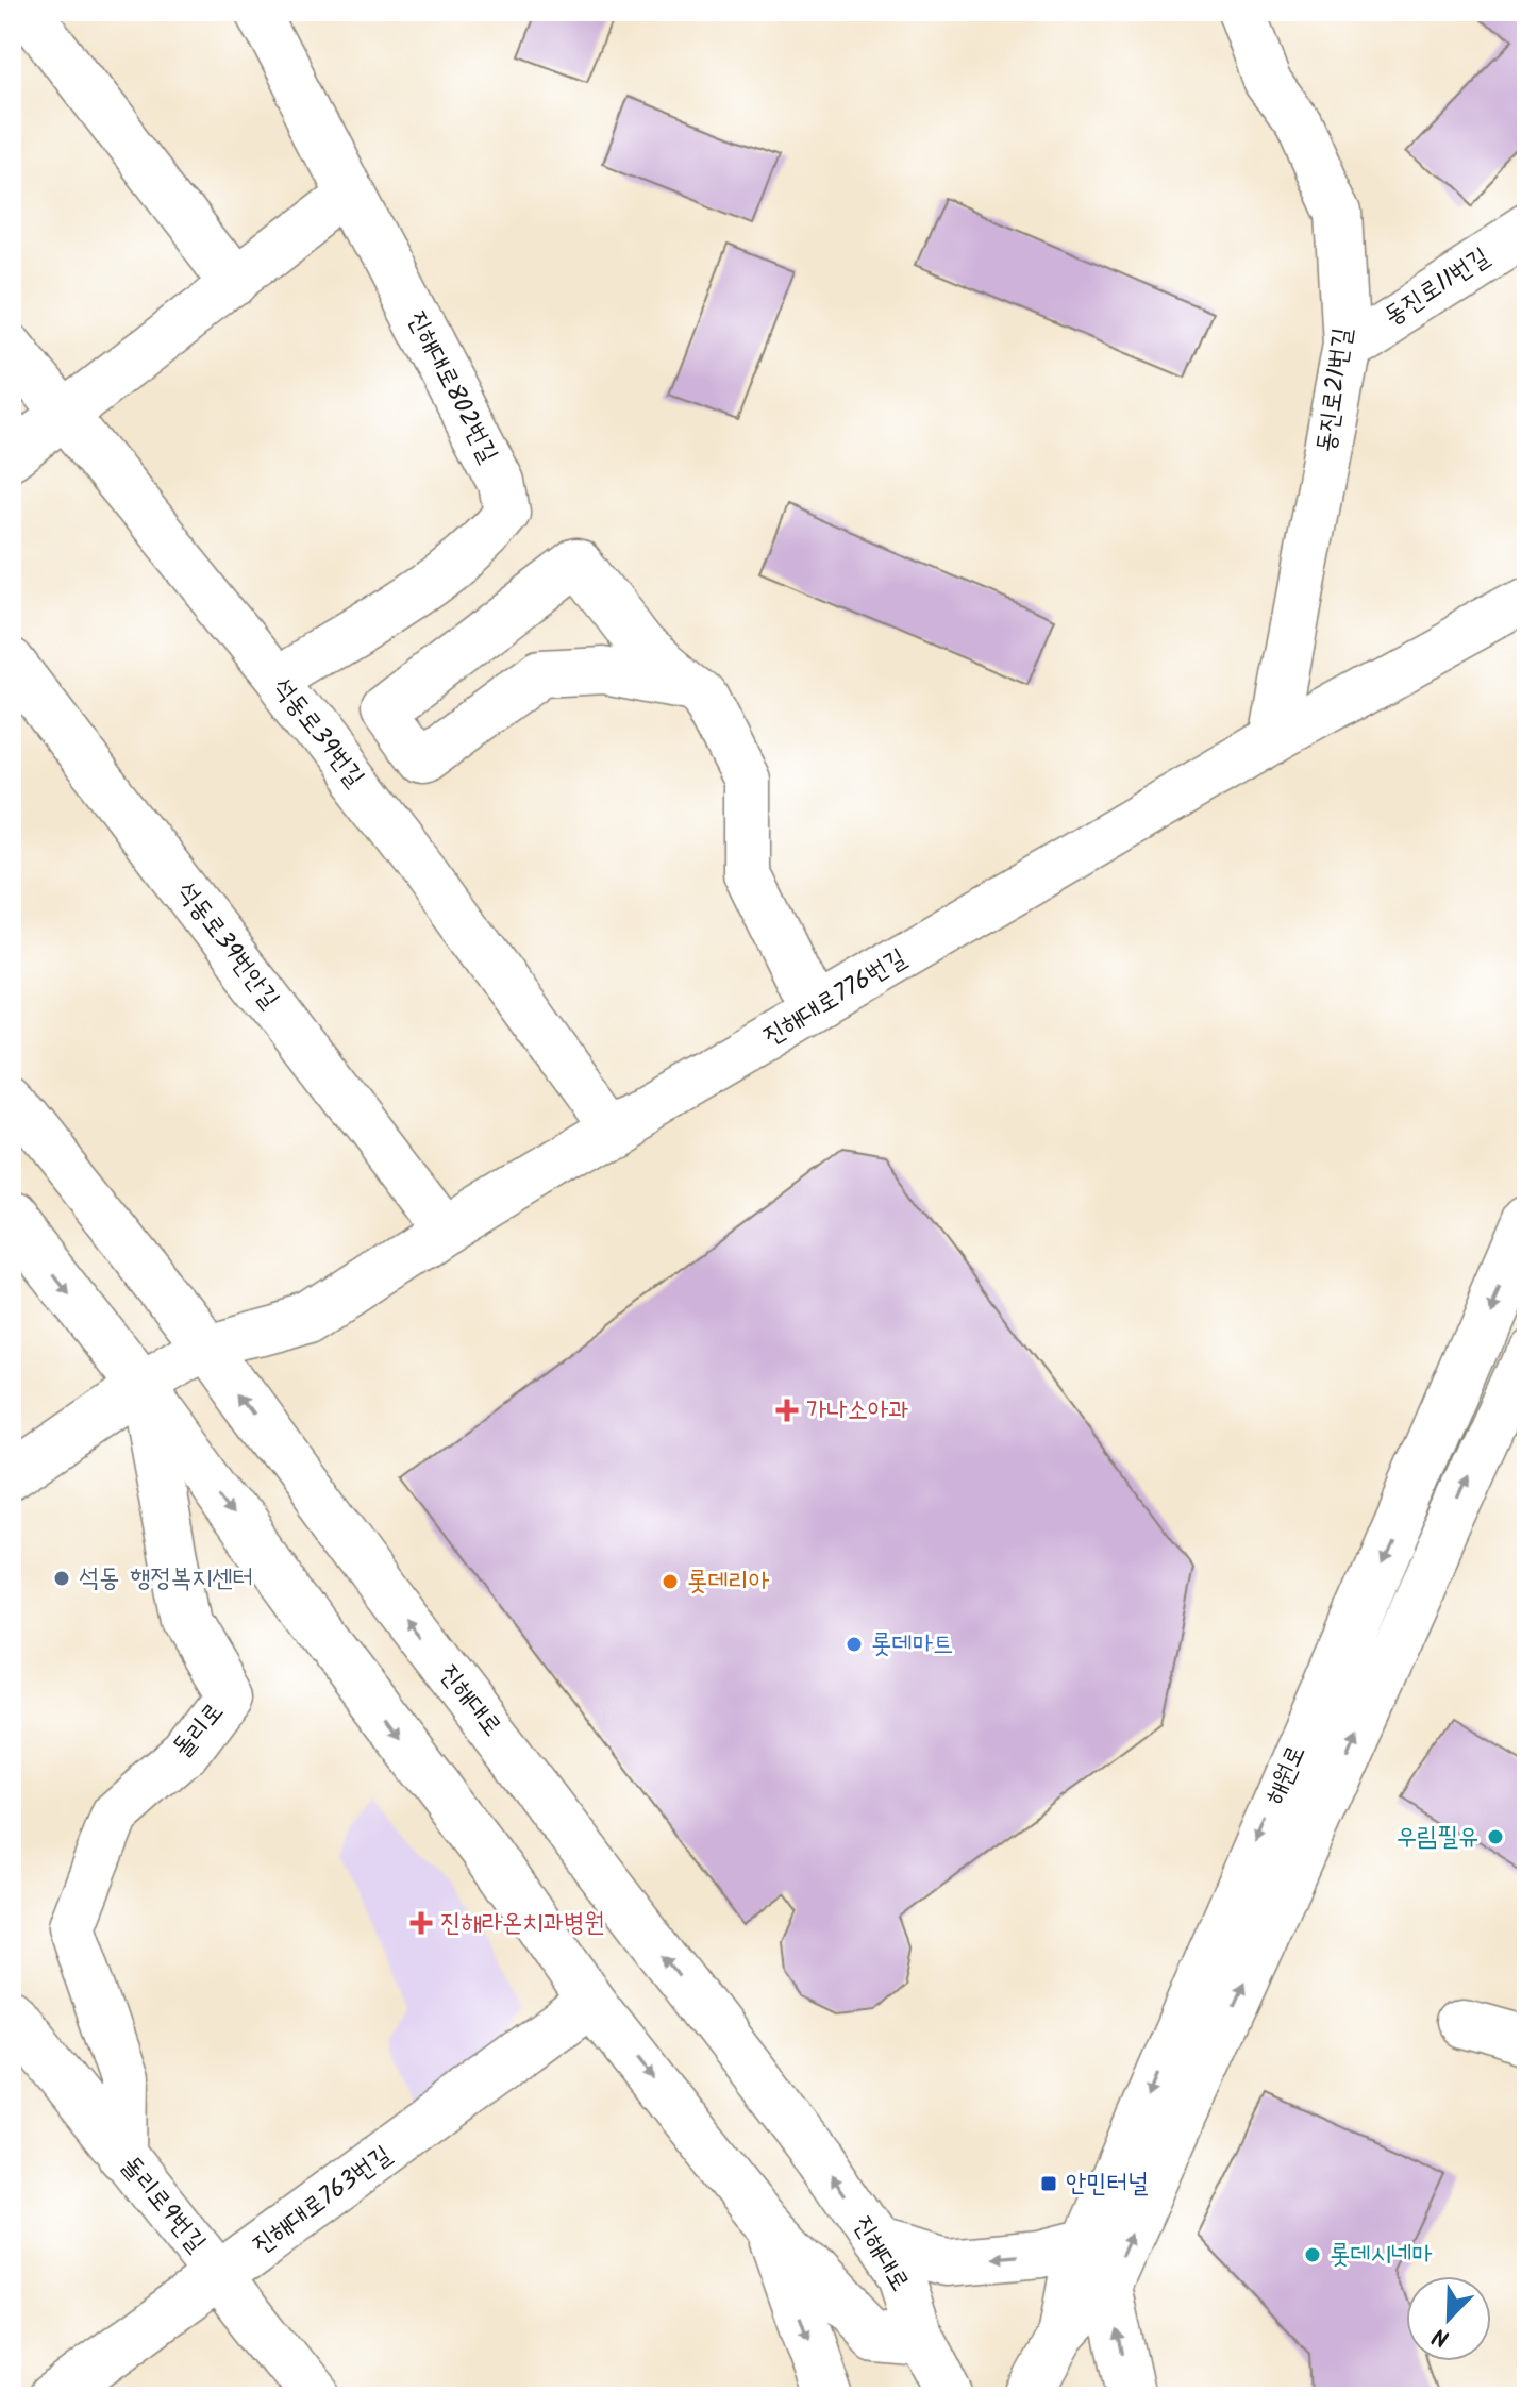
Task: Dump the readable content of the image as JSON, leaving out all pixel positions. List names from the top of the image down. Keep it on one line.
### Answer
{"streets":{"street":["동진로11번길","진해대로802번길","동진로21번길","석동로39번길","석동로39번안길","진해대로776번길","진해대로","돌리로","해원로","진해대로763번길","돌리로9번길"]},"crossings":[["동진로11번길","동진로21번길"],["진해대로802번길","석동로39번길"],["동진로21번길","진해대로776번길"],["석동로39번길","진해대로776번길"],["석동로39번안길","진해대로776번길"],["진해대로776번길","진해대로"],["진해대로776번길","돌리로"],["진해대로","돌리로"],["진해대로","진해대로763번길"],["돌리로","돌리로9번길"],["진해대로763번길","돌리로9번길"]],"places":{"health":["가나소아과","진해라온치과병원"],"other":["석동 행정복지센터","롯데리아","롯데마트","우림필유","롯데시네마"],"transit":["안민터널"]},"north":"bottom left"}
